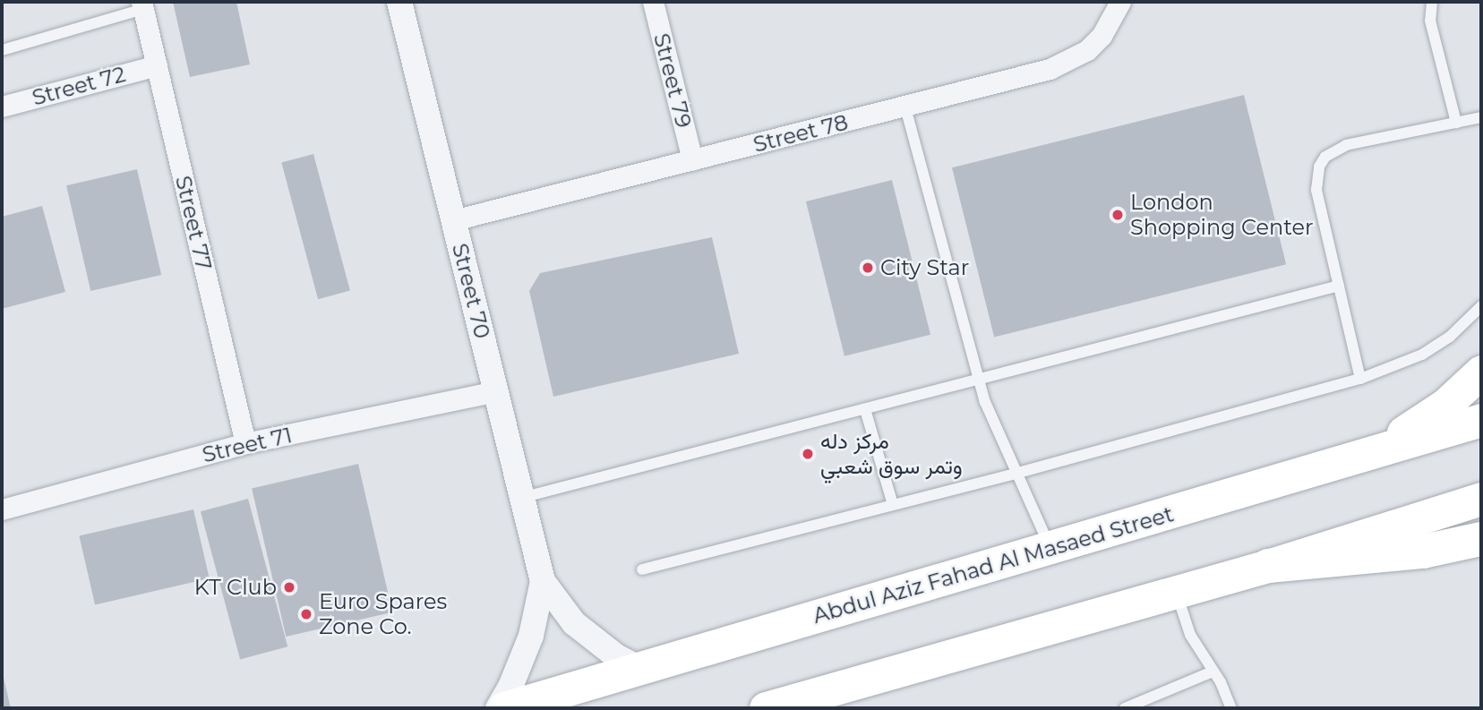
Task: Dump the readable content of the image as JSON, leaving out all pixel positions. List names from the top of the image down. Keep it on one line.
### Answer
{"streets":{"main road":["Abdul Aziz Fahad Al Masaed Street"],"street":["Street 79","Street 72","Street 78","Street 77","Street 70","Street 71"]},"crossings":[["Street 79","Street 78"],["Street 72","Street 77"],["Street 78","Street 70"],["Street 77","Street 71"],["Street 70","Street 71"],["Street 70","Abdul Aziz Fahad Al Masaed Street"]],"places":["London Shopping Center","City Star","مركز دله وتمر سوق شعبي","KT Club","Euro Spares Zone Co."]}
